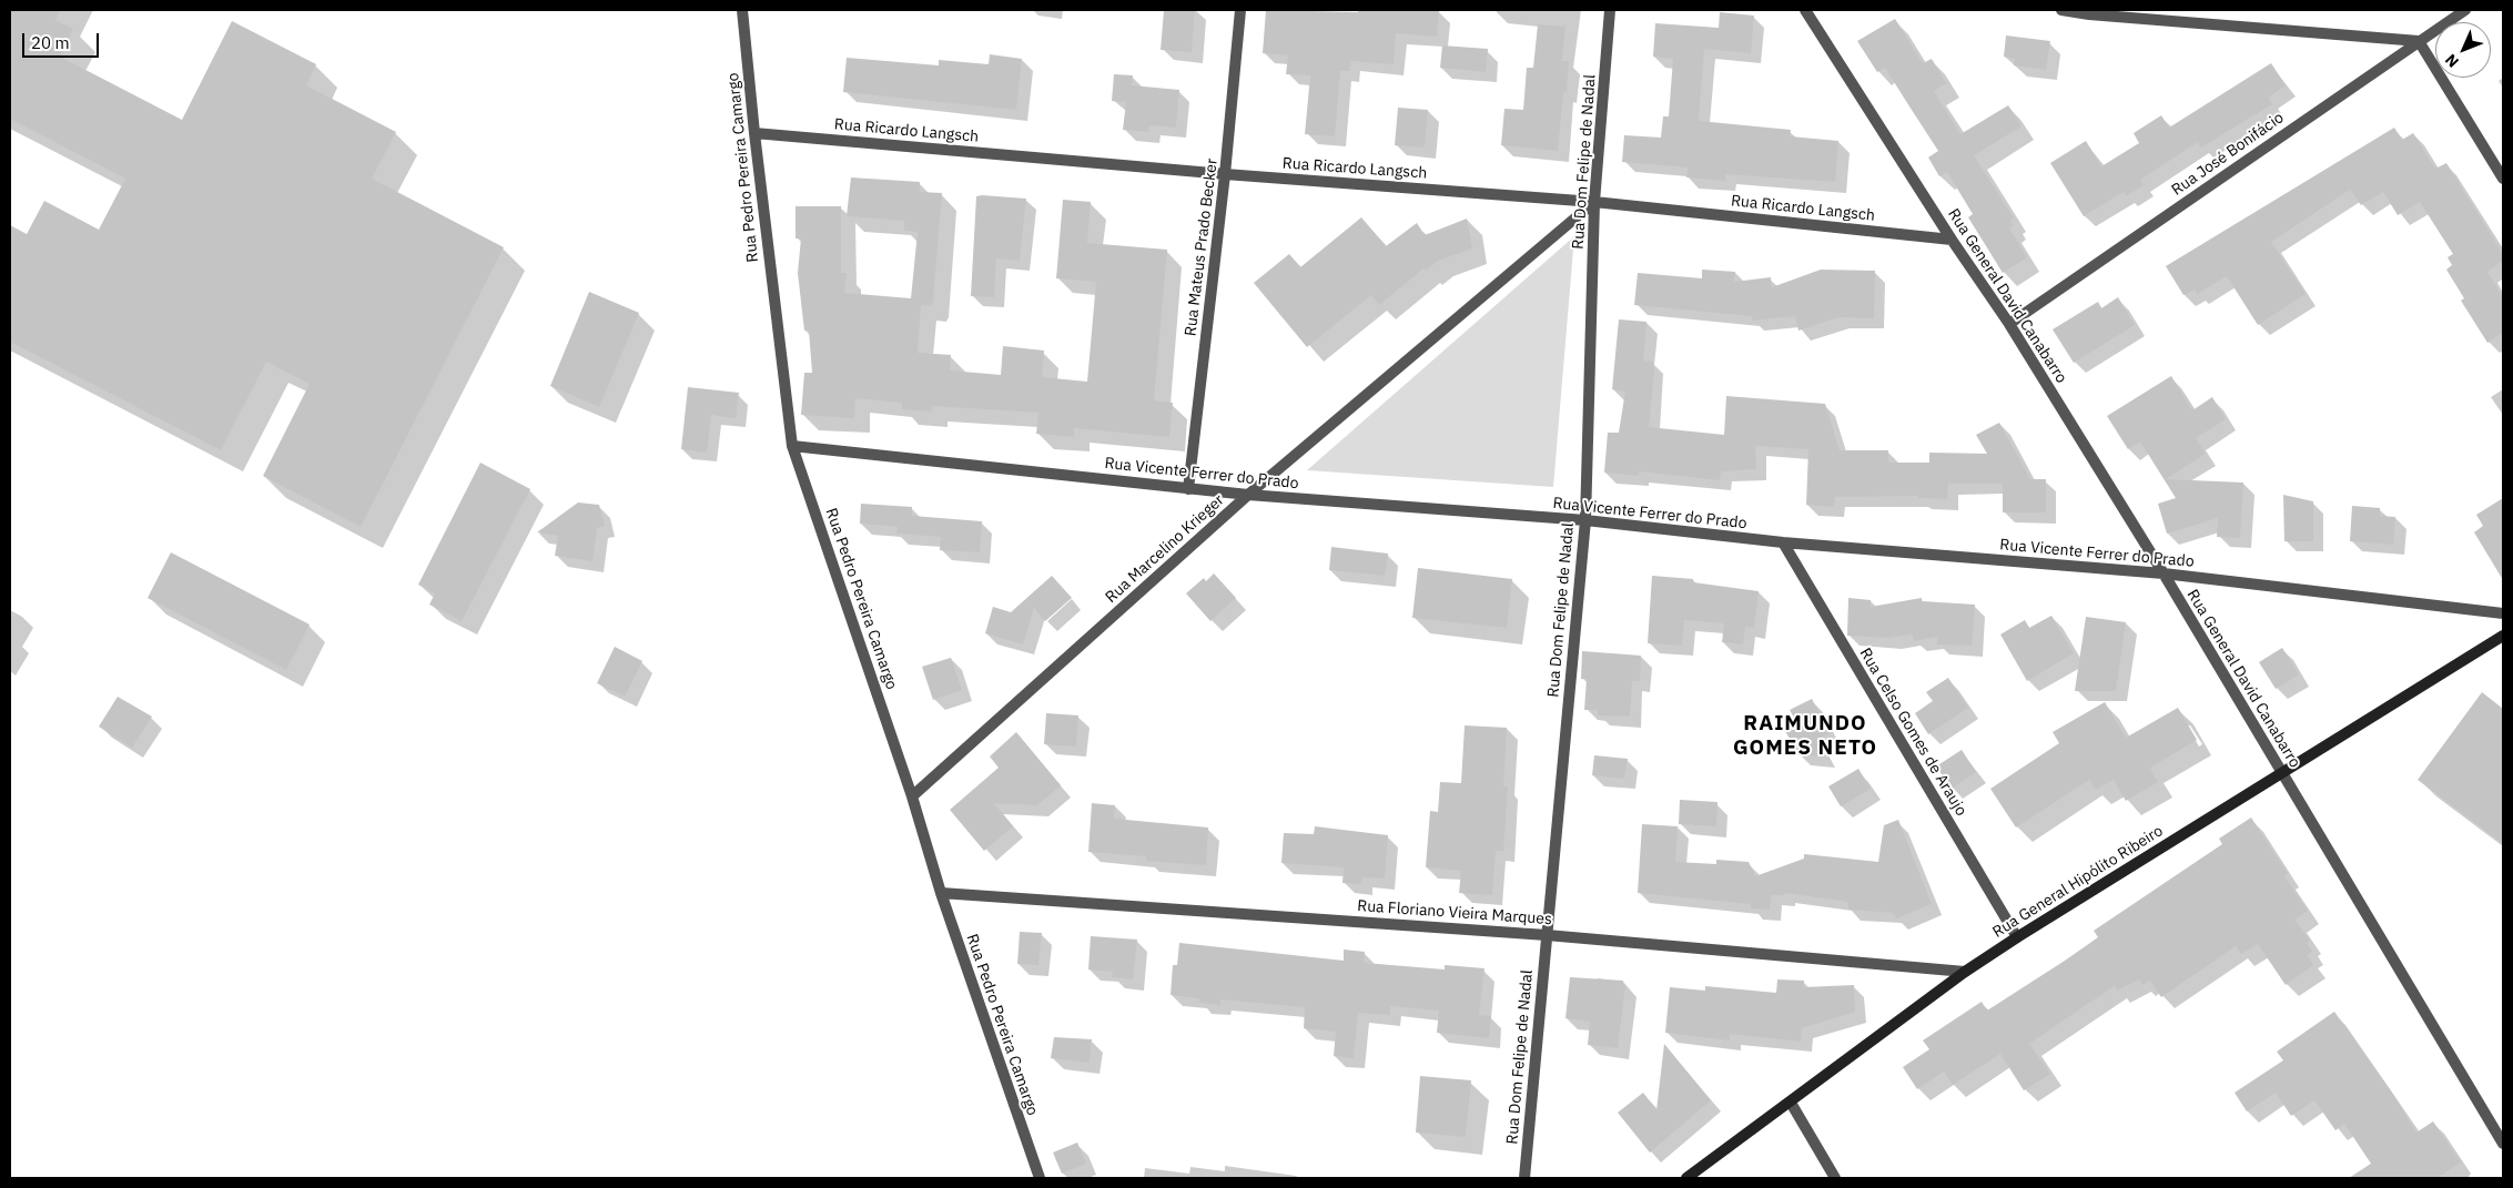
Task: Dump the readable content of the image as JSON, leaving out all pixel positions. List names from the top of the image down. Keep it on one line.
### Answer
{"streets":{"street":["Rua Ricardo Langsch","Rua José Bonifácio","Rua Dom Felipe de Nadal","Rua Pedro Pereira Camargo","Rua Mateus Prado Becker","Rua General David Canabarro","Rua Vicente Ferrer do Prado","Rua Marcelino Krieger","Rua Celso Gomes de Araujo","Rua General Hipólito Ribeiro","Rua Floriano Vieira Marques"]},"crossings":[["Rua Ricardo Langsch","Rua Dom Felipe de Nadal"],["Rua Ricardo Langsch","Rua Pedro Pereira Camargo"],["Rua Ricardo Langsch","Rua Mateus Prado Becker"],["Rua Ricardo Langsch","Rua General David Canabarro"],["Rua Ricardo Langsch","Rua Marcelino Krieger"],["Rua José Bonifácio","Rua General David Canabarro"],["Rua Dom Felipe de Nadal","Rua Vicente Ferrer do Prado"],["Rua Dom Felipe de Nadal","Rua Marcelino Krieger"],["Rua Dom Felipe de Nadal","Rua Floriano Vieira Marques"],["Rua Pedro Pereira Camargo","Rua Vicente Ferrer do Prado"],["Rua Pedro Pereira Camargo","Rua Marcelino Krieger"],["Rua Pedro Pereira Camargo","Rua Floriano Vieira Marques"],["Rua Mateus Prado Becker","Rua Vicente Ferrer do Prado"],["Rua General David Canabarro","Rua Vicente Ferrer do Prado"],["Rua General David Canabarro","Rua General Hipólito Ribeiro"],["Rua Vicente Ferrer do Prado","Rua Marcelino Krieger"],["Rua Vicente Ferrer do Prado","Rua Celso Gomes de Araujo"],["Rua Celso Gomes de Araujo","Rua General Hipólito Ribeiro"],["Rua General Hipólito Ribeiro","Rua Floriano Vieira Marques"]],"districts":["RAIMUNDO GOMES NETO"],"scale_bar":"20 m","north":"bottom left"}
